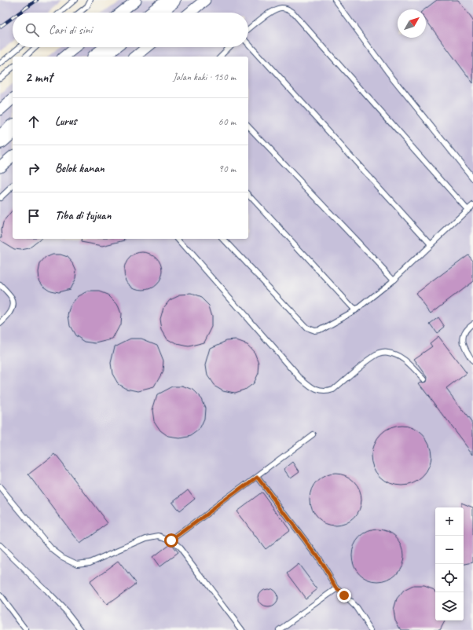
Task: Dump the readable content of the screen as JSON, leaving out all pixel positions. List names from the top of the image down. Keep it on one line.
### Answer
{"north":"top right","page":{"search":"Cari di sini","heading":["2 mnt","Jalan kaki · 150 m"],"list":[["Lurus","60 m"],["Belok kanan","90 m"],"Tiba di tujuan"],"map_buttons":["+","−"]}}
